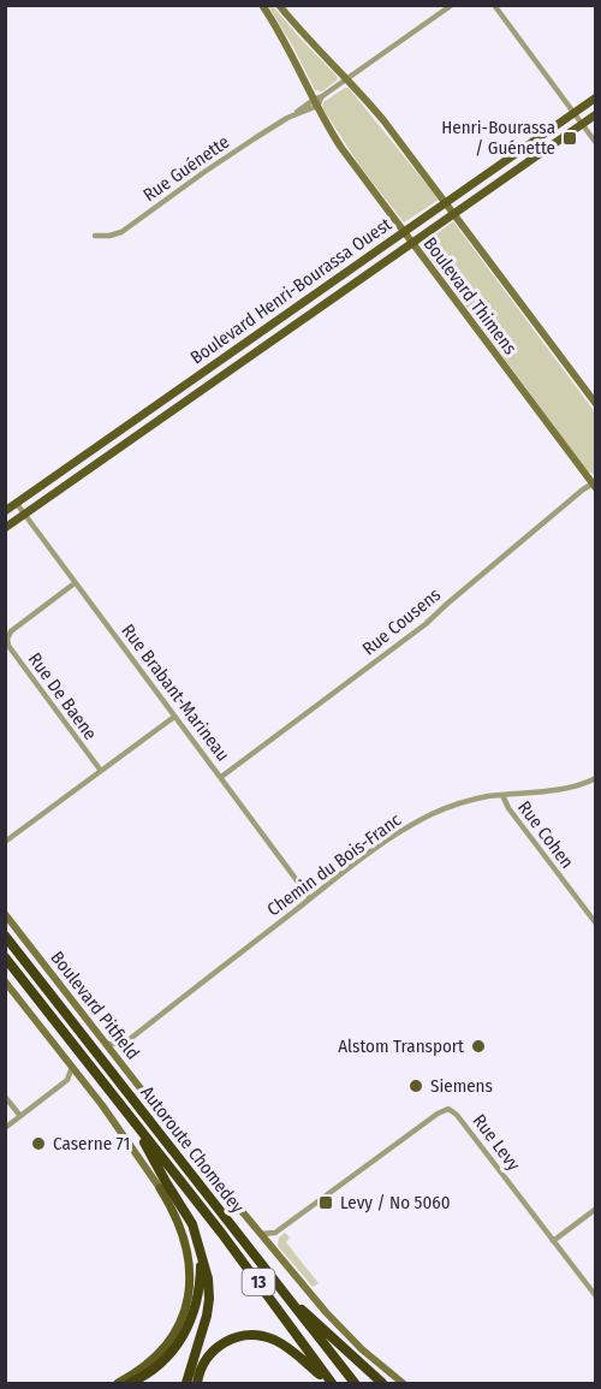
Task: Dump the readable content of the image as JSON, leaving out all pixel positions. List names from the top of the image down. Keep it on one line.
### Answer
{"streets":{"highway":["Autoroute Chomedey","13"],"main road":["Boulevard Henri-Bourassa Ouest"],"street":["Rue Guénette","Boulevard Thimens","Rue Cousens","Rue Brabant-Marineau","Rue De Baene","Rue Cohen","Chemin du Bois-Franc","Boulevard Pitfield","Rue Levy"]},"crossings":[["Rue Guénette","Boulevard Thimens"],["Boulevard Henri-Bourassa Ouest","Boulevard Thimens"],["Boulevard Henri-Bourassa Ouest","Rue Brabant-Marineau"],["Boulevard Thimens","Rue Cousens"],["Rue Cousens","Rue Brabant-Marineau"],["Rue Brabant-Marineau","Rue De Baene"],["Rue Brabant-Marineau","Chemin du Bois-Franc"],["Rue Cohen","Chemin du Bois-Franc"]],"places":{"transit":["Henri-Bourassa / Guénette","Levy / No 5060"],"other":["Alstom Transport","Siemens","Caserne 71"]}}
